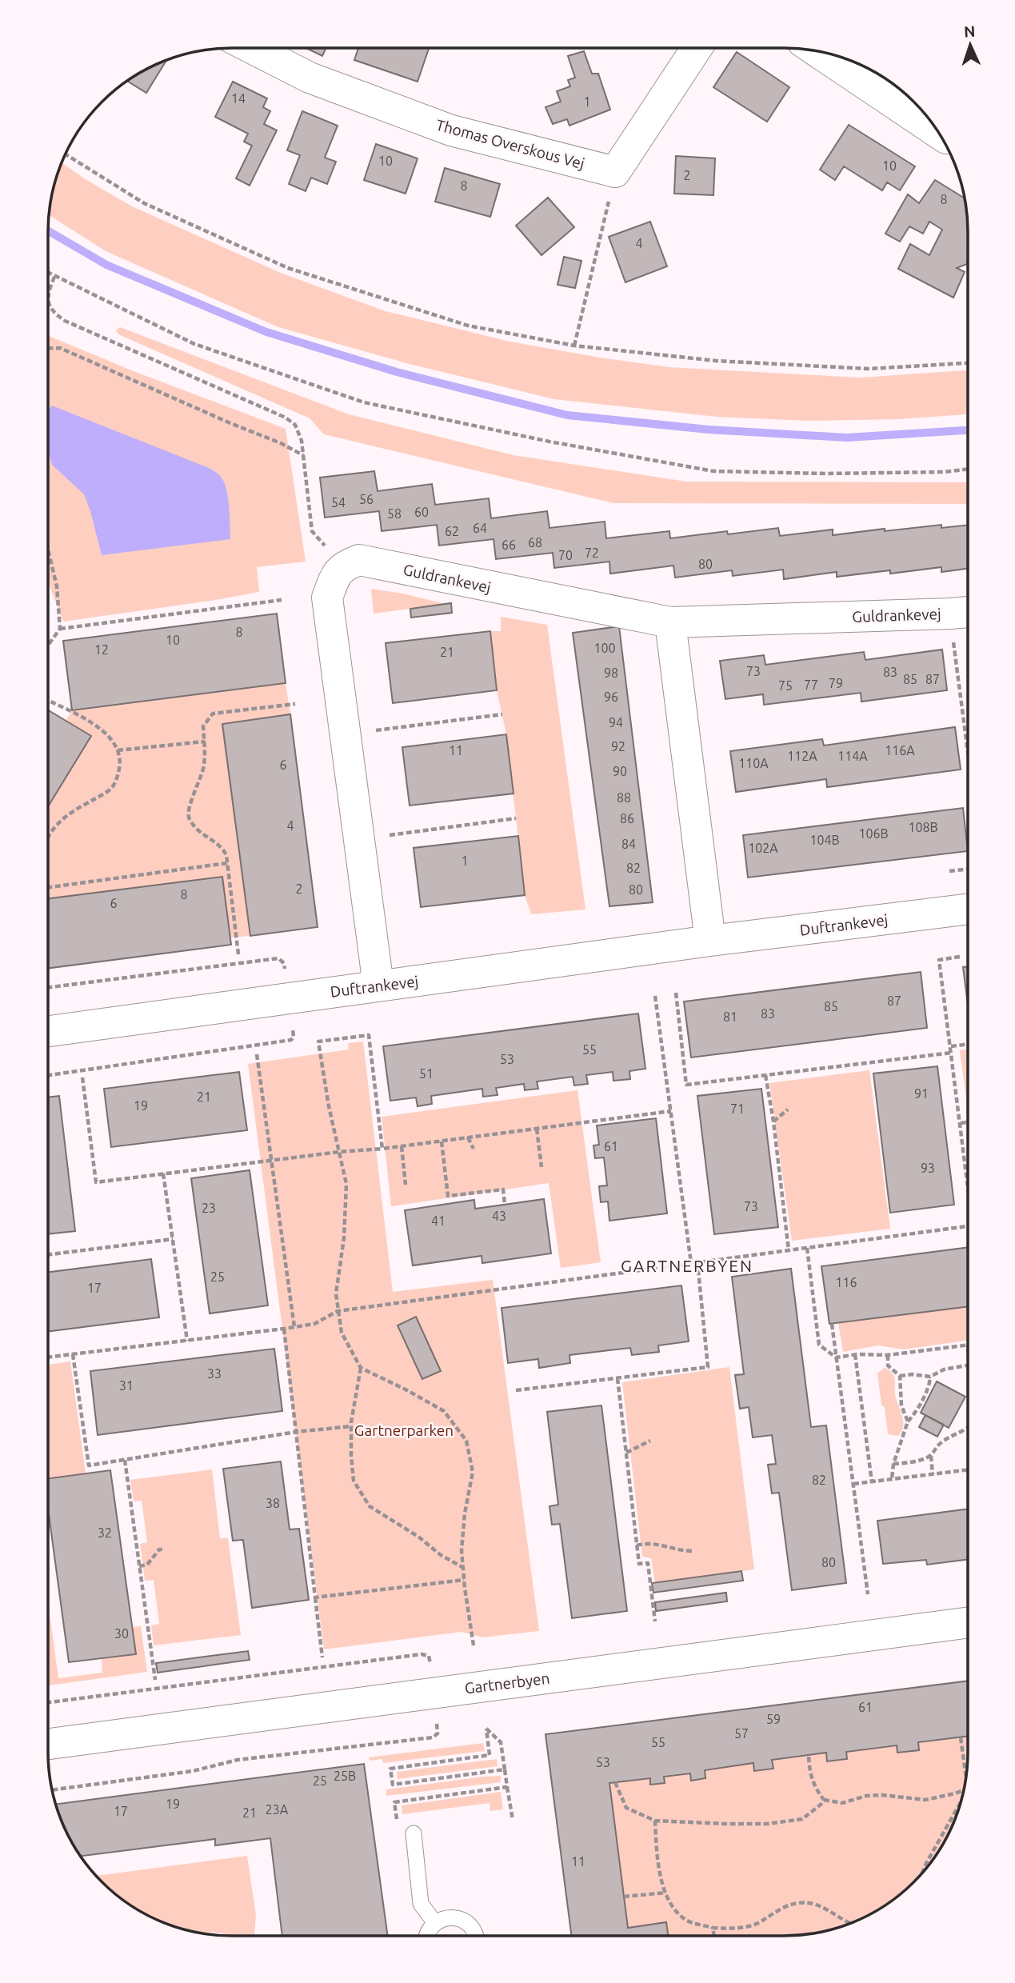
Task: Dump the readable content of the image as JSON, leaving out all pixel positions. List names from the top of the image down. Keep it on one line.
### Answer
{"streets":{"street":["Thomas Overskous Vej","Guldrankevej","Duftrankevej","Gartnerbyen"]},"districts":["GARTNERBYEN"],"parks":["Gartnerparken"],"house_numbers":["14","1","10","10","2","8","8","4","56","54","60","58","64","62","68","66","72","70","80","8","10","100","12","21","73","83","98","85","87","79","77","75","96","94","92","11","116A","112A","114A","110A","6","90","88","86","4","108B","106B","104B","84","102A","1","82","2","80","8","6","87","85","83","81","55","53","51","91","21","19","71","61","93","73","23","43","41","25","116","17","33","31","82","38","32","80","30","61","59","57","55","53","25B","25","19","23A","17","21","11"],"north":"top"}
